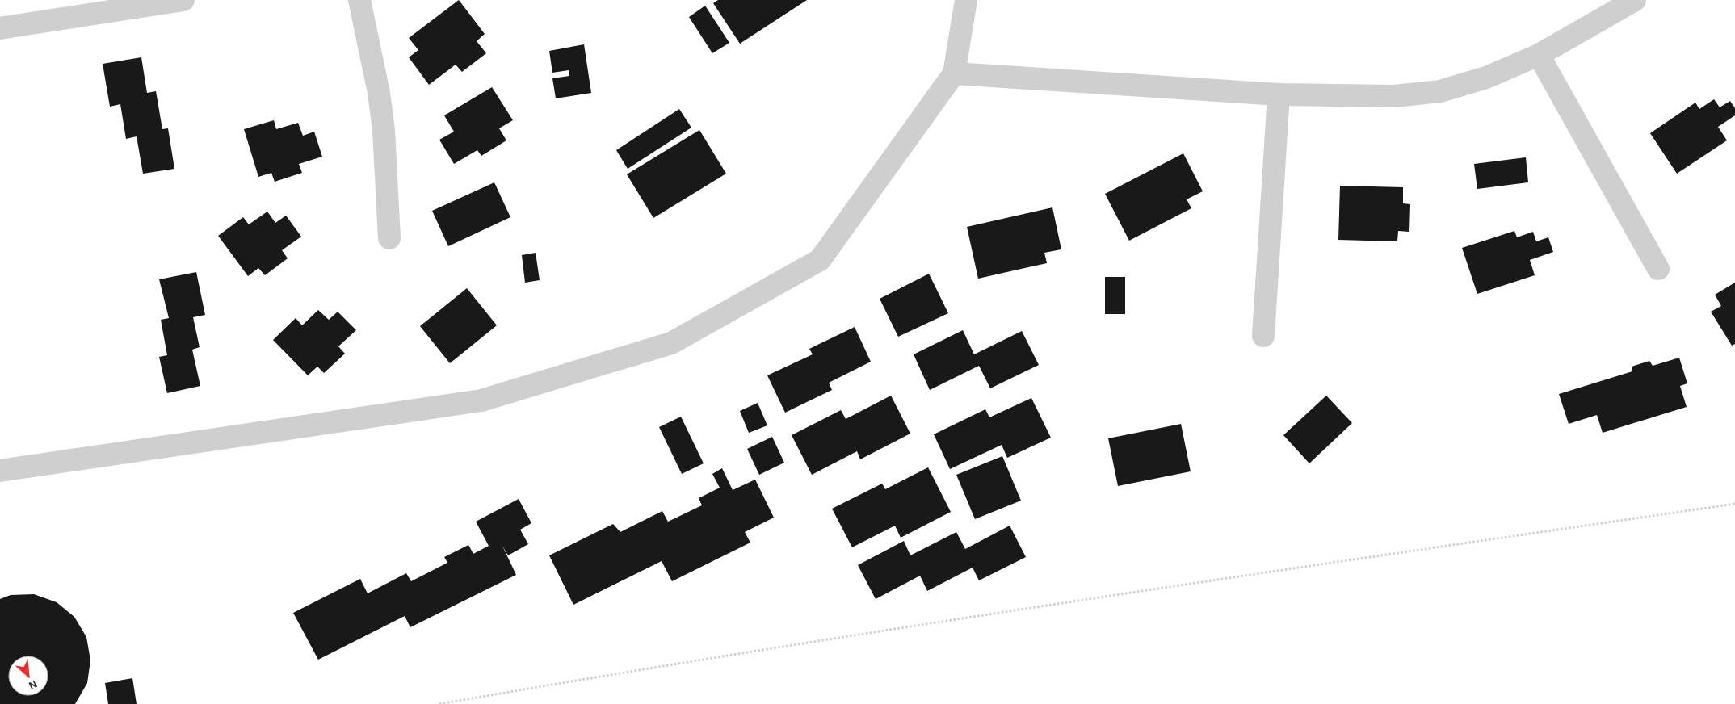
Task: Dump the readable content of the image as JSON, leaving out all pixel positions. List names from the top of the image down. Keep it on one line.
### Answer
{"north":"bottom right"}
